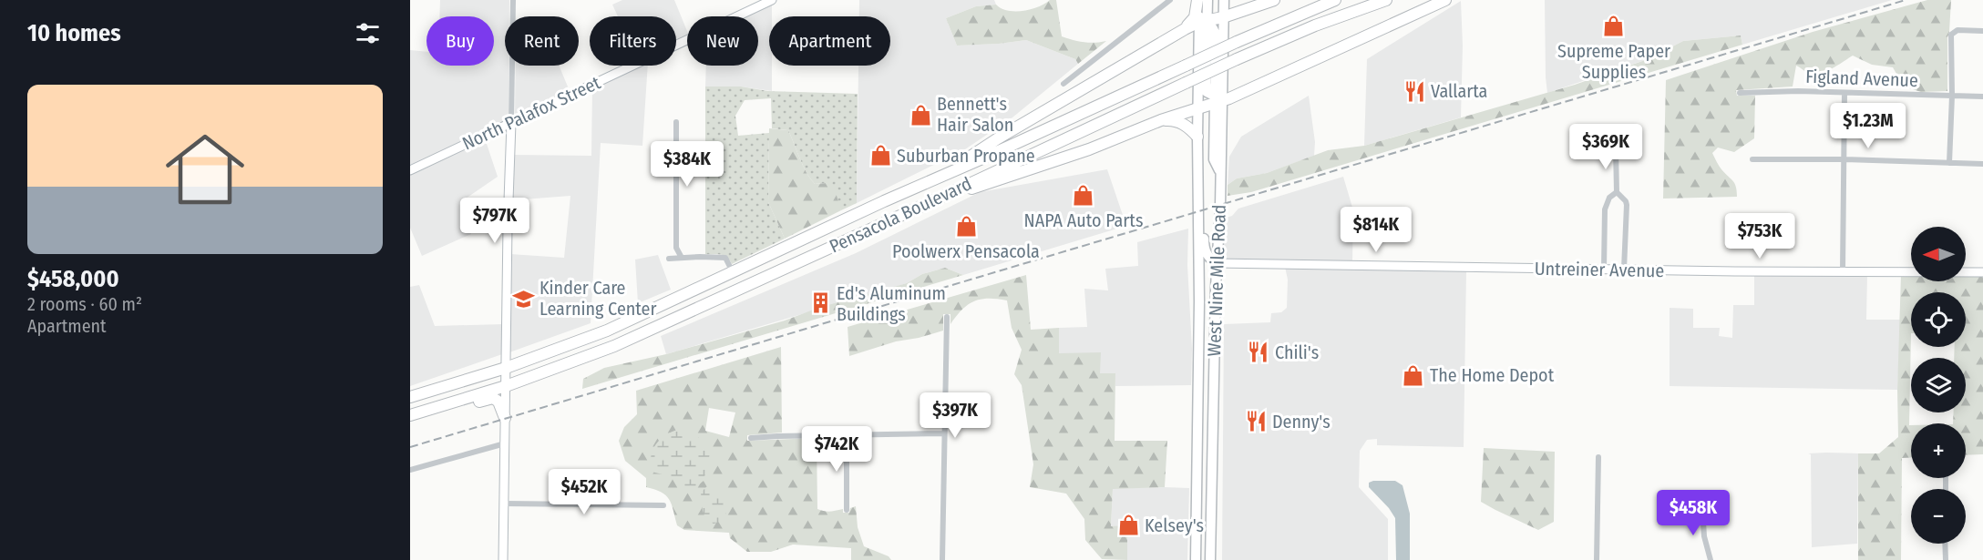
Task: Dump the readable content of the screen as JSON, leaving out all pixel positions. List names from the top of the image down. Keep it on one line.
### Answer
{"streets":{"highway":["Pensacola Boulevard"],"main road":["West Nine Mile Road"],"street":["Figland Avenue","North Palafox Street","Untreiner Avenue"]},"crossings":[["Untreiner Avenue","West Nine Mile Road"]],"places":{"shop":["Supreme Paper Supplies","Bennett's Hair Salon","Suburban Propane","NAPA Auto Parts","Poolwerx Pensacola","The Home Depot","Kelsey's"],"restaurant":["Vallarta","Chili's","Denny's"],"school or university":["Kinder Care Learning Center"],"building":["Ed's Aluminum Buildings"]},"north":"left","page":{"heading":"10 homes","chip":["Buy","Rent","Filters","New","Apartment"],"list":[{"name":"$458,000","note":"2 rooms · 60 m² · Apartment"}],"price":["$1.23M","$369K","$384K","$797K","$814K","$753K","$397K","$742K","$452K","$458K"],"map_buttons":["+","−"]}}
